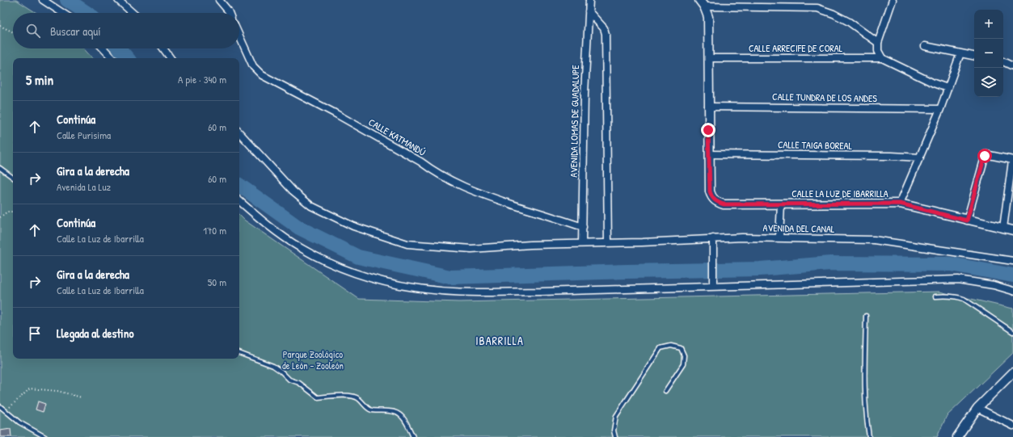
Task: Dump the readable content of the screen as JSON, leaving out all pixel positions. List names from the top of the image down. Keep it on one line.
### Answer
{"streets":{"street":["CALLE ARRECIFE DE CORAL","CALLE TUNDRA DE LOS ANDES","AVENIDA LOMAS DE GUADALUPE","CALLE KATMANDÚ","CALLE TAIGA BOREAL","CALLE LA LUZ DE IBARRILLA","AVENIDA DEL CANAL"]},"crossings":[["CALLE ARRECIFE DE CORAL","CALLE LA LUZ DE IBARRILLA"],["CALLE TUNDRA DE LOS ANDES","CALLE LA LUZ DE IBARRILLA"],["AVENIDA LOMAS DE GUADALUPE","CALLE KATMANDÚ"],["AVENIDA LOMAS DE GUADALUPE","AVENIDA DEL CANAL"],["CALLE TAIGA BOREAL","CALLE LA LUZ DE IBARRILLA"],["CALLE LA LUZ DE IBARRILLA","AVENIDA DEL CANAL"]],"districts":["IBARRILLA"],"parks":["Parque Zoológico de León - Zooleón"],"page":{"map_buttons":["+","−"],"search":"Buscar aquí","heading":["5 min","A pie · 340 m"],"list":[["Continúa","Calle Purisima","60 m"],["Gira a la derecha","Avenida La Luz","60 m"],["Continúa","Calle La Luz de Ibarrilla","170 m"],["Gira a la derecha","Calle La Luz de Ibarrilla","50 m"],"Llegada al destino"]}}
